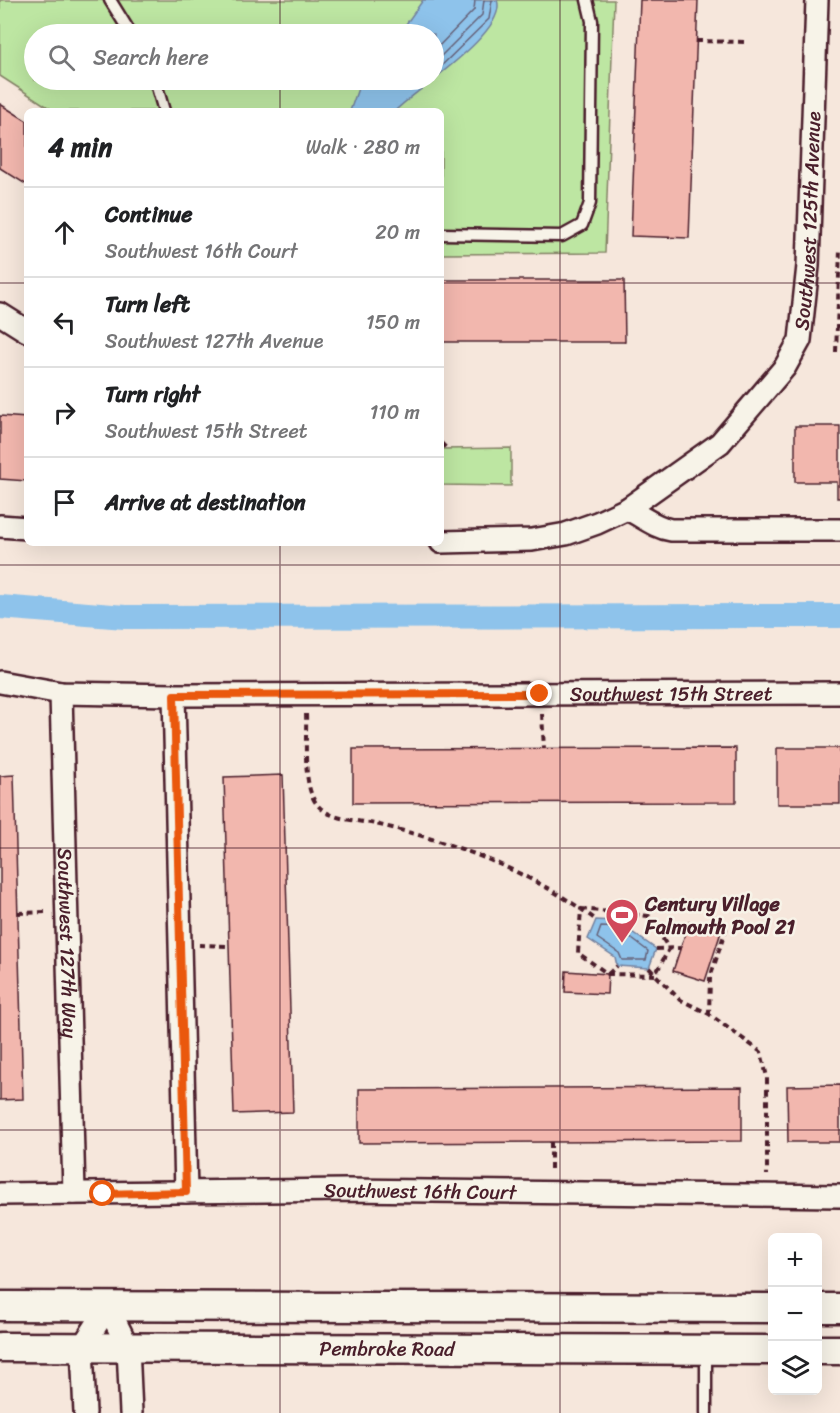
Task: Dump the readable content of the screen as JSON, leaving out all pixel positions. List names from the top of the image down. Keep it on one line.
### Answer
{"streets":{"main road":["Pembroke Road"],"street":["Southwest 125th Avenue","Southwest 15th Street","Southwest 127th Way","Southwest 16th Court"]},"crossings":[["Southwest 15th Street","Southwest 127th Way"],["Southwest 127th Way","Southwest 16th Court"]],"places":{"sports":["Century Village Falmouth Pool 21"]},"page":{"search":"Search here","heading":["4 min","Walk · 280 m"],"list":[["Continue","Southwest 16th Court","20 m"],["Turn left","Southwest 127th Avenue","150 m"],["Turn right","Southwest 15th Street","110 m"],"Arrive at destination"],"map_buttons":["+","−"]}}
